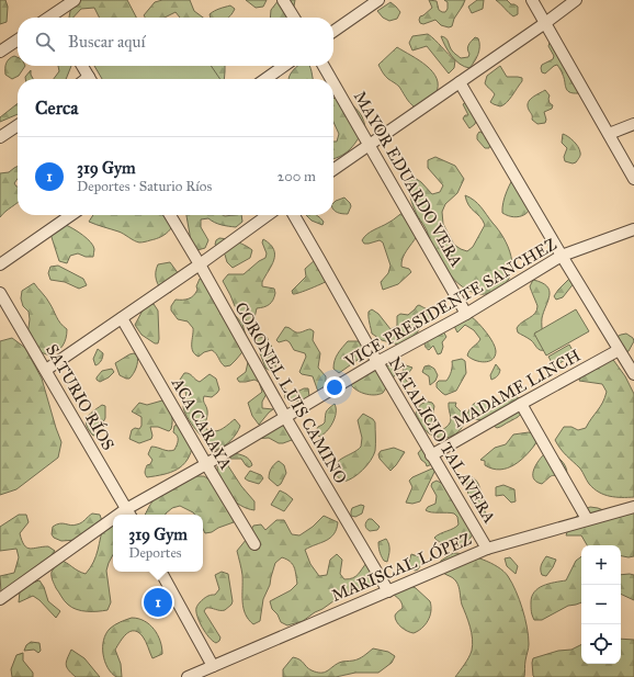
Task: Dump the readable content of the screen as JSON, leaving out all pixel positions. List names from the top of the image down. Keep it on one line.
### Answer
{"streets":{"street":["MAYOR EDUARDO VERA","VICE PRESIDENTE SANCHEZ","MADAME LINCH","CORONEL LUIS CAMINO","SATURIO RÍOS","ACA CARAYA","NATALICIO TALAVERA","MARISCAL LÓPEZ"]},"crossings":[["MAYOR EDUARDO VERA","VICE PRESIDENTE SANCHEZ"],["VICE PRESIDENTE SANCHEZ","CORONEL LUIS CAMINO"],["VICE PRESIDENTE SANCHEZ","SATURIO RÍOS"],["VICE PRESIDENTE SANCHEZ","ACA CARAYA"],["VICE PRESIDENTE SANCHEZ","NATALICIO TALAVERA"],["MADAME LINCH","NATALICIO TALAVERA"],["CORONEL LUIS CAMINO","MARISCAL LÓPEZ"],["NATALICIO TALAVERA","MARISCAL LÓPEZ"]],"page":{"search":"Buscar aquí","heading":"Cerca","list":[{"mark":"1","name":"319 Gym","note":"Deportes · Saturio Ríos","value":"200 m"}],"popup":["319 Gym","Deportes"],"map_buttons":["+","−"],"pins":"1"}}
